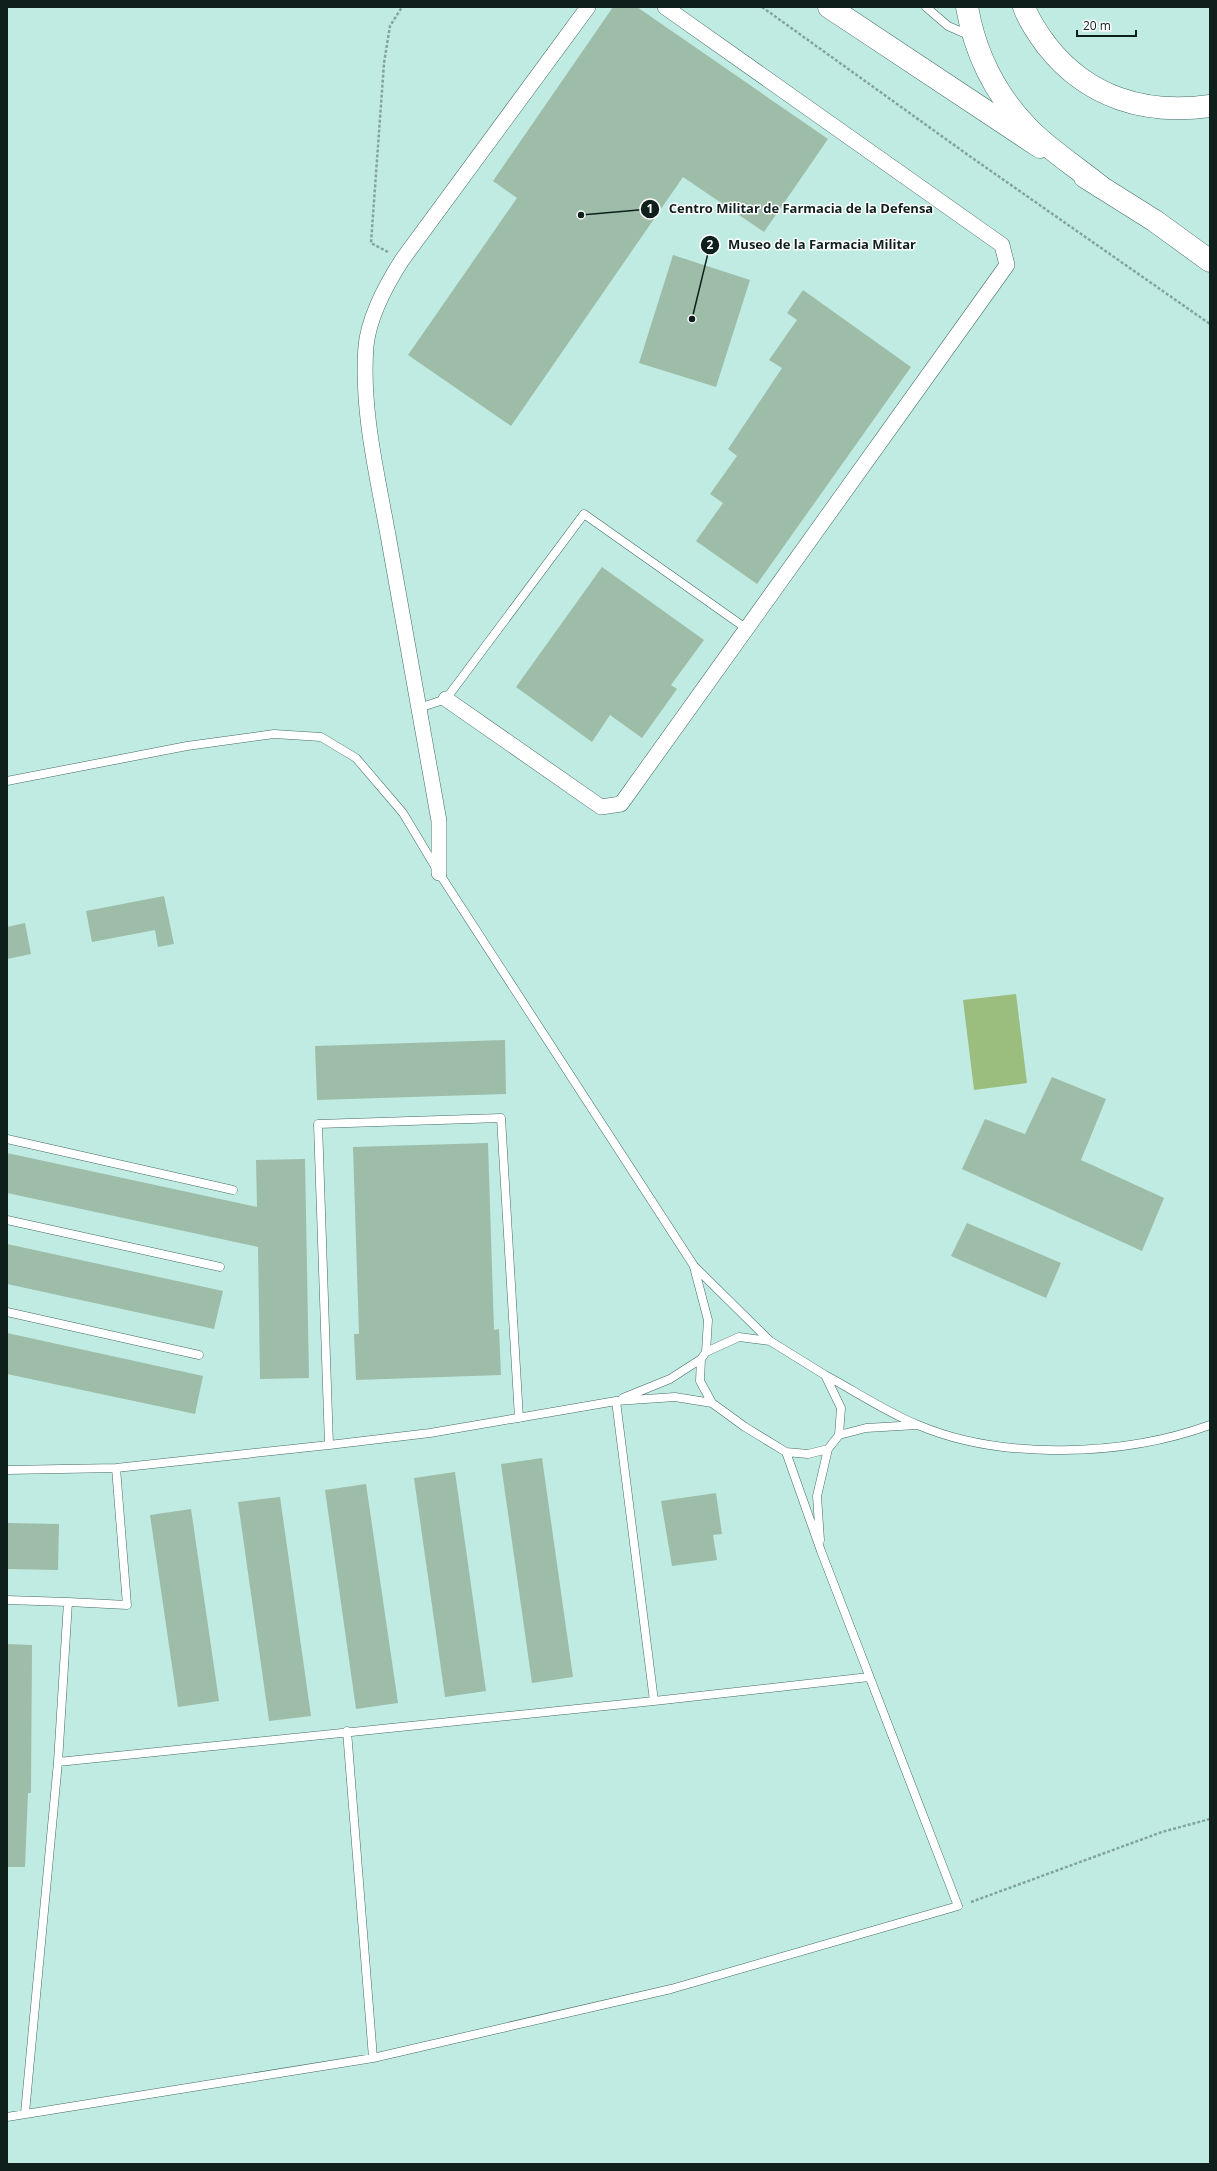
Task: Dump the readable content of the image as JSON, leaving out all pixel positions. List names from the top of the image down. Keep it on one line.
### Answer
{"places":["Centro Militar de Farmacia de la Defensa","Museo de la Farmacia Militar"],"scale_bar":"20 m"}
